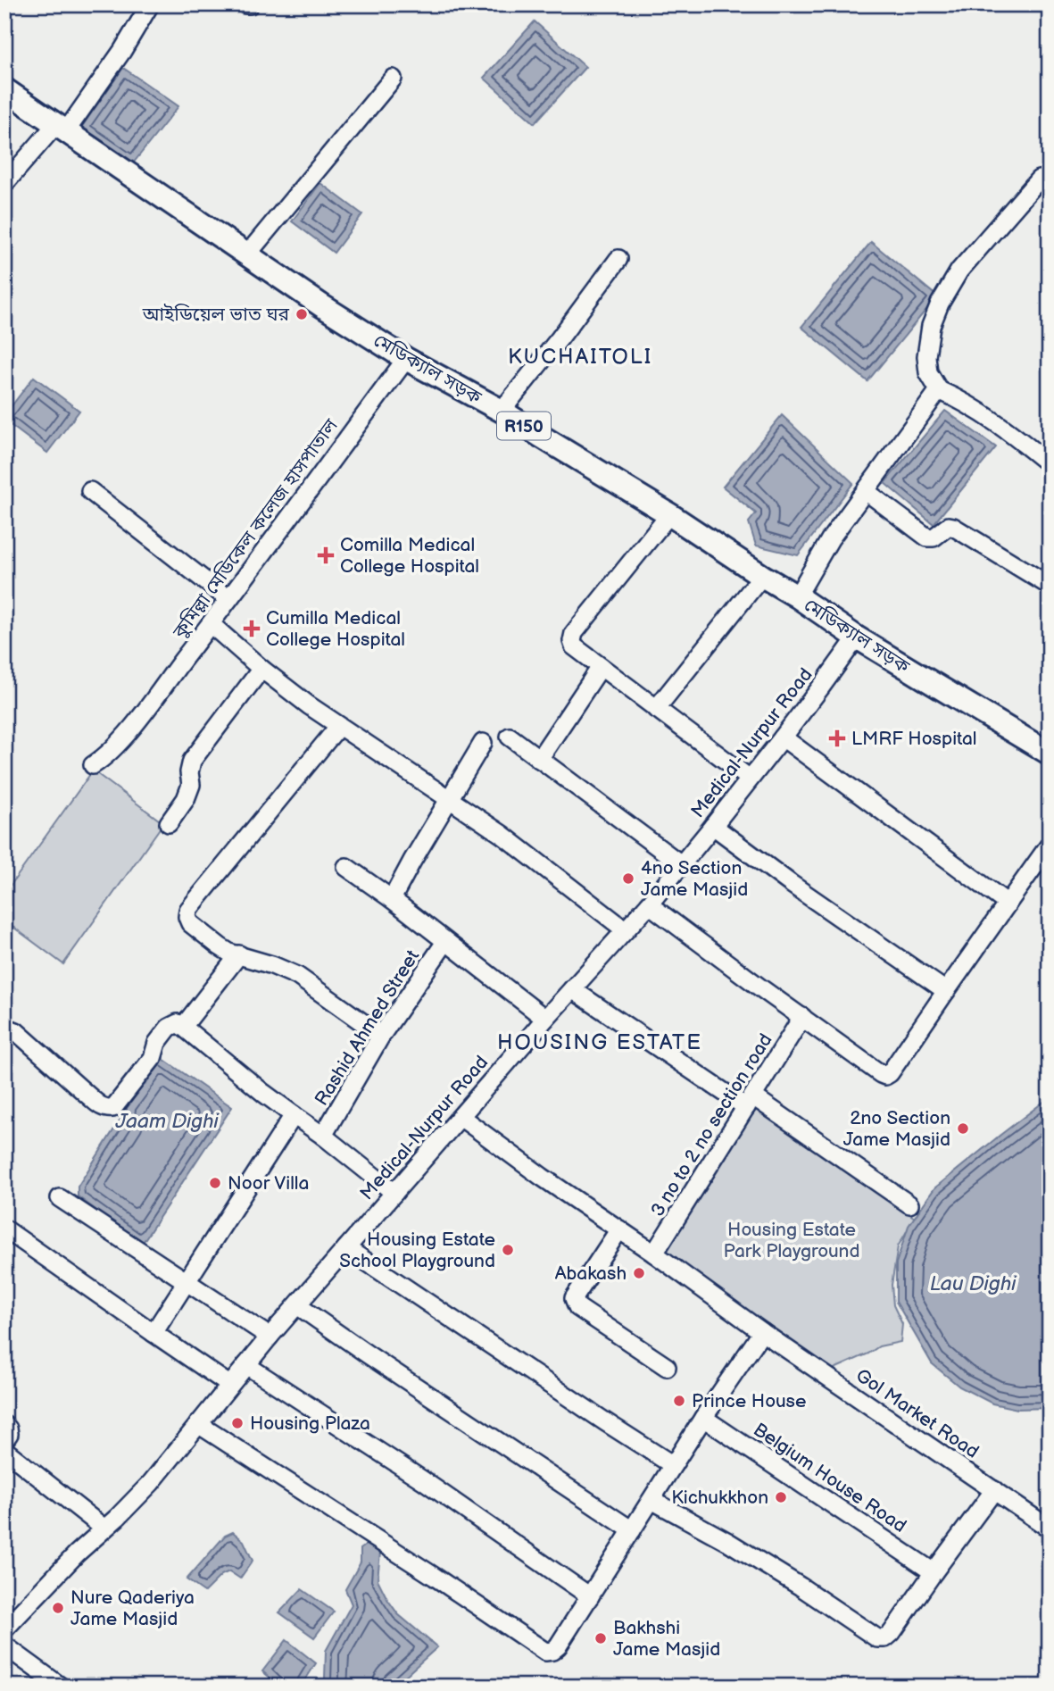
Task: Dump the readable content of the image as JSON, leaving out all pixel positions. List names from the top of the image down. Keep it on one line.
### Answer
{"streets":{"main road":["মেডিক্যাল সড়ক","R150"],"street":["কুমিল্লা মেডিকেল কলেজ হাসপাতাল","Medical-Nurpur Road","Rashid Ahmed Street","3 no to 2 no section road","Gol Market Road","Belgium House Road"]},"crossings":[["মেডিক্যাল সড়ক","কুমিল্লা মেডিকেল কলেজ হাসপাতাল"],["মেডিক্যাল সড়ক","Medical-Nurpur Road"],["Medical-Nurpur Road","Gol Market Road"],["3 no to 2 no section road","Gol Market Road"]],"districts":["KUCHAITOLI","HOUSING ESTATE"],"water":["Jaam Dighi","Lau Dighi"],"parks":["Housing Estate Park Playground"],"places":{"other":["আইডিয়েল ভাত ঘর","4no Section Jame Masjid","2no Section Jame Masjid","Noor Villa","Housing Estate School Playground","Abakash","Prince House","Housing Plaza","Kichukkhon","Nure Qaderiya Jame Masjid","Bakhshi Jame Masjid"],"health":["Comilla Medical College Hospital","Cumilla Medical College Hospital","LMRF Hospital"]}}
